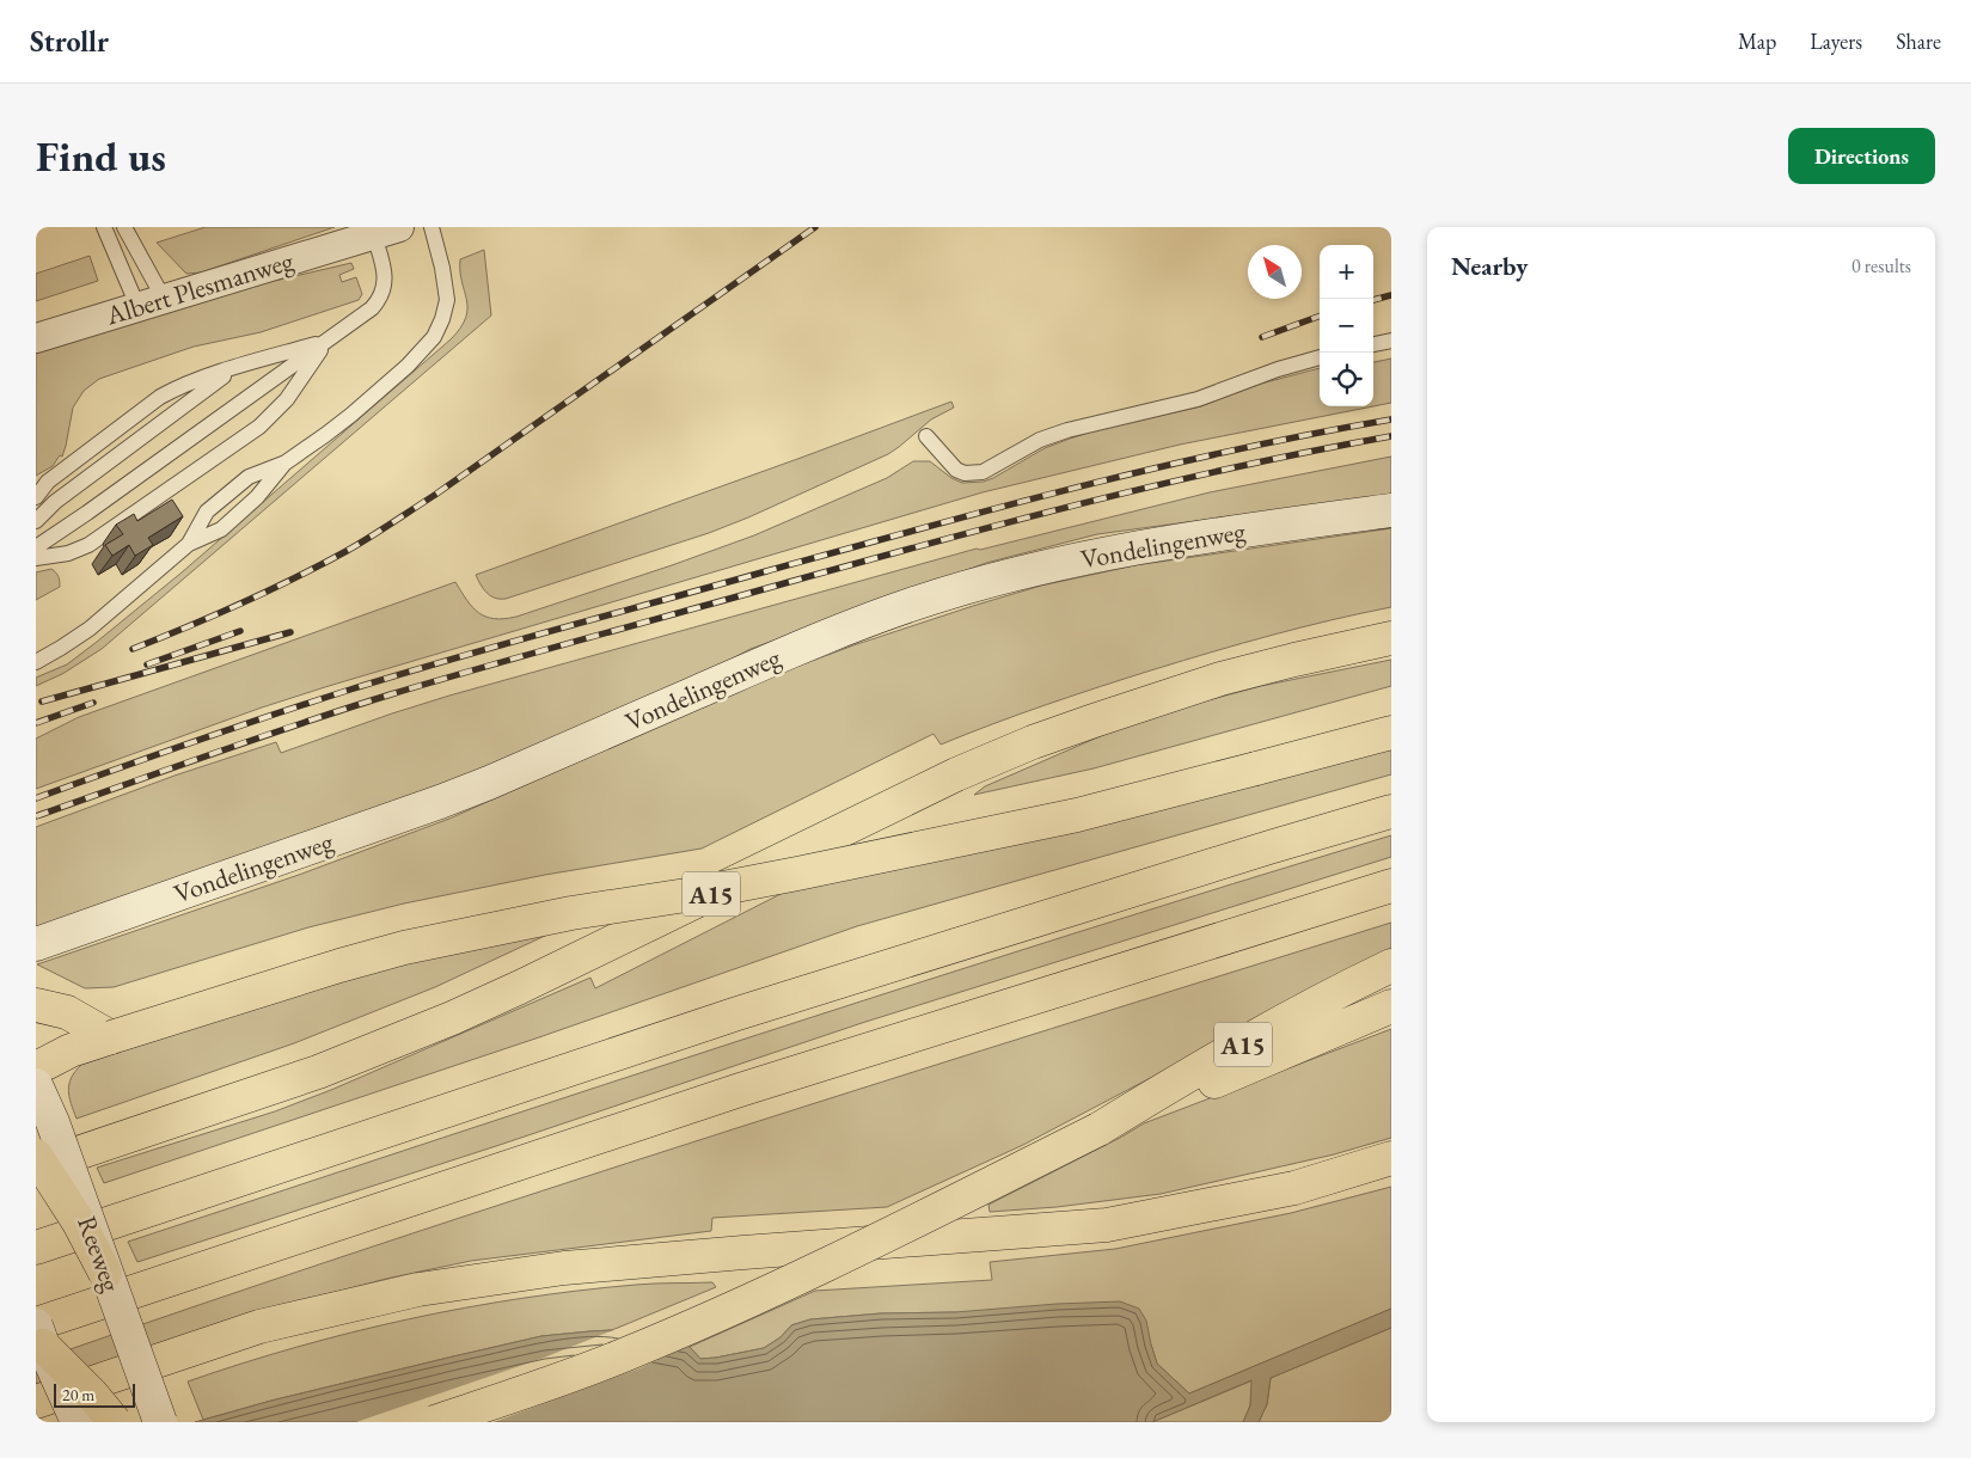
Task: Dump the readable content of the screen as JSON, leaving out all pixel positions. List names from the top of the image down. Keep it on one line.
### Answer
{"streets":{"highway":["A15"],"main road":["Vondelingenweg","Reeweg"],"street":["Albert Plesmanweg"]},"scale_bar":"20 m","north":"top left","page":{"header":"Strollr","nav":["Map","Layers","Share"],"buttons":"Directions","title":"Find us","heading":["Nearby","0 results"],"map_buttons":["+","−"],"scale":"20 m"}}
